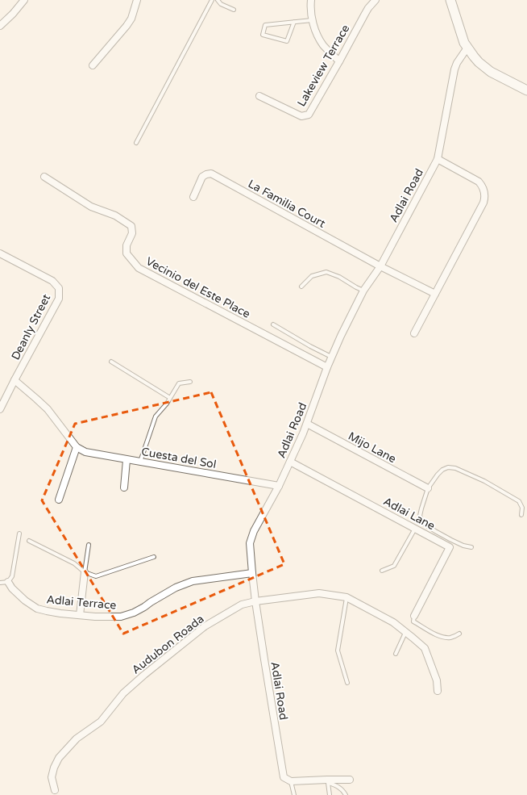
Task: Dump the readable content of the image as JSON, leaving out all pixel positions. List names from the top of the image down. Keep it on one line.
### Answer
{"streets":{"street":["Lakeview Terrace","Adlai Road","La Familia Court","Vecinio del Este Place","Deanly Street","Mijo Lane","Cuesta del Sol","Adlai Lane","Adlai Terrace","Audubon Roada"]},"crossings":[["Adlai Road","La Familia Court"],["Adlai Road","Vecinio del Este Place"],["Adlai Road","Mijo Lane"],["Adlai Road","Cuesta del Sol"],["Adlai Road","Adlai Lane"],["Adlai Road","Adlai Terrace"],["Adlai Road","Audubon Roada"],["Deanly Street","Cuesta del Sol"]]}
